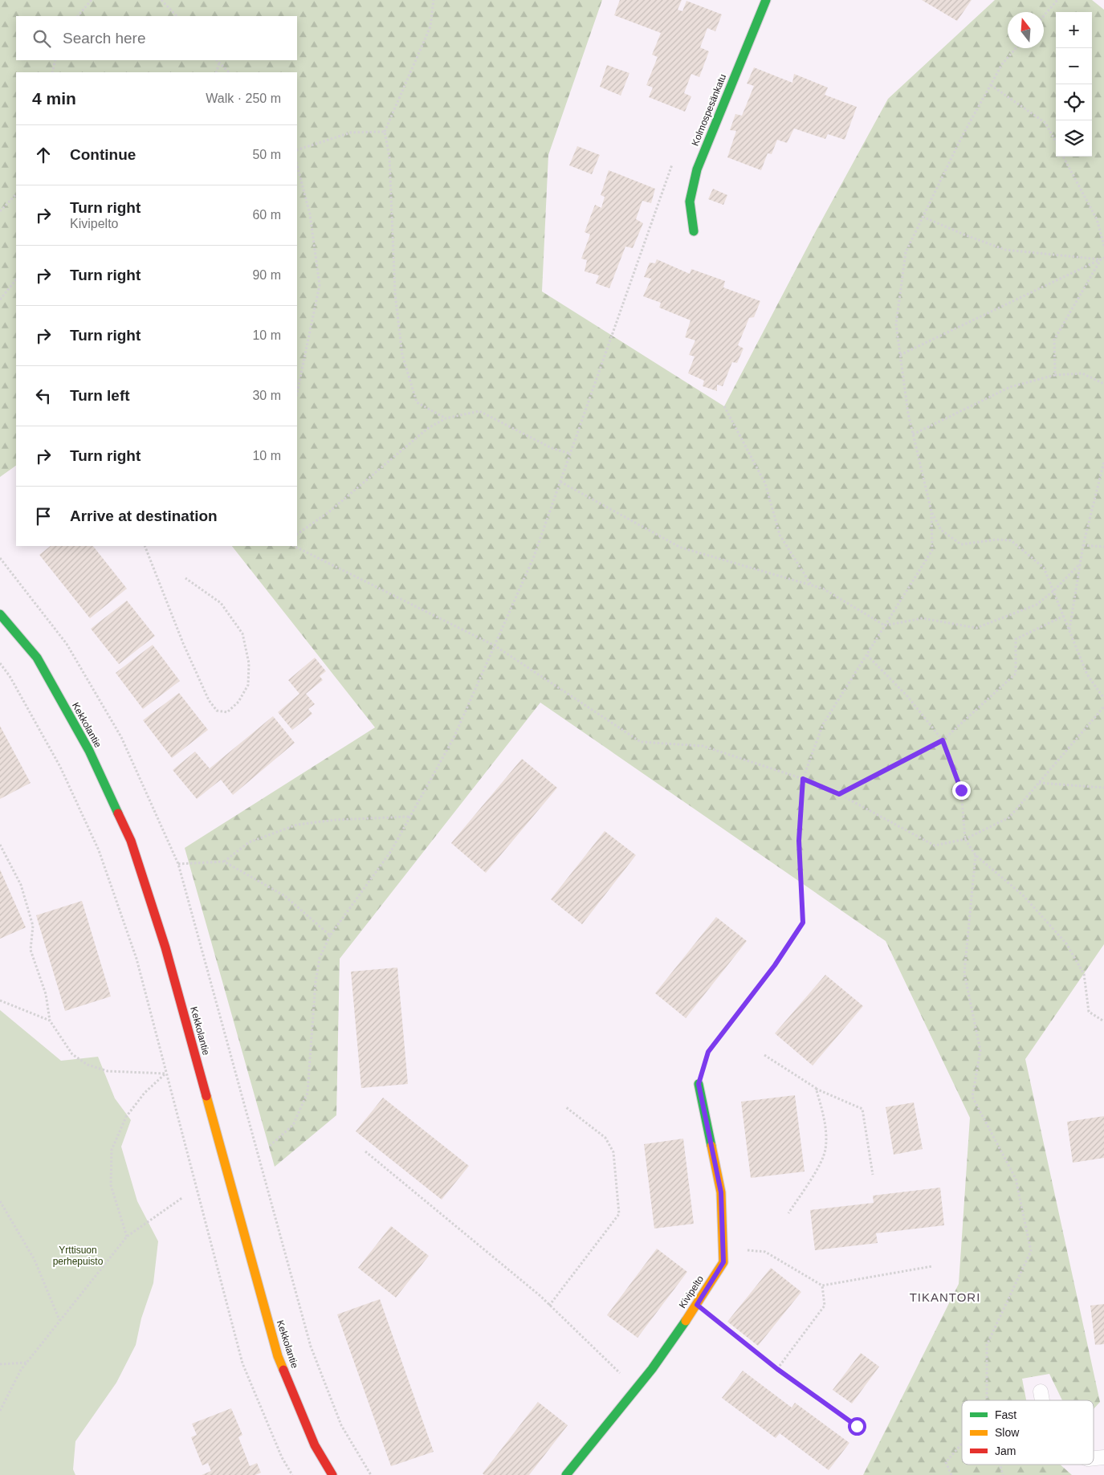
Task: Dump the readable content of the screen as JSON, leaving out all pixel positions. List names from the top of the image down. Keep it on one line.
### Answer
{"streets":{"street":["Kolmospesänkatu","Kekkolantie","Kivipelto"]},"districts":["TIKANTORI"],"parks":["Yrttisuon perhepuisto"],"legend":["Fast","Slow","Jam"],"north":"top","page":{"map_buttons":["+","−"],"search":"Search here","heading":["4 min","Walk · 250 m"],"list":[["Continue","50 m"],["Turn right","Kivipelto","60 m"],["Turn right","90 m"],["Turn right","10 m"],["Turn left","30 m"],["Turn right","10 m"],"Arrive at destination"]}}
